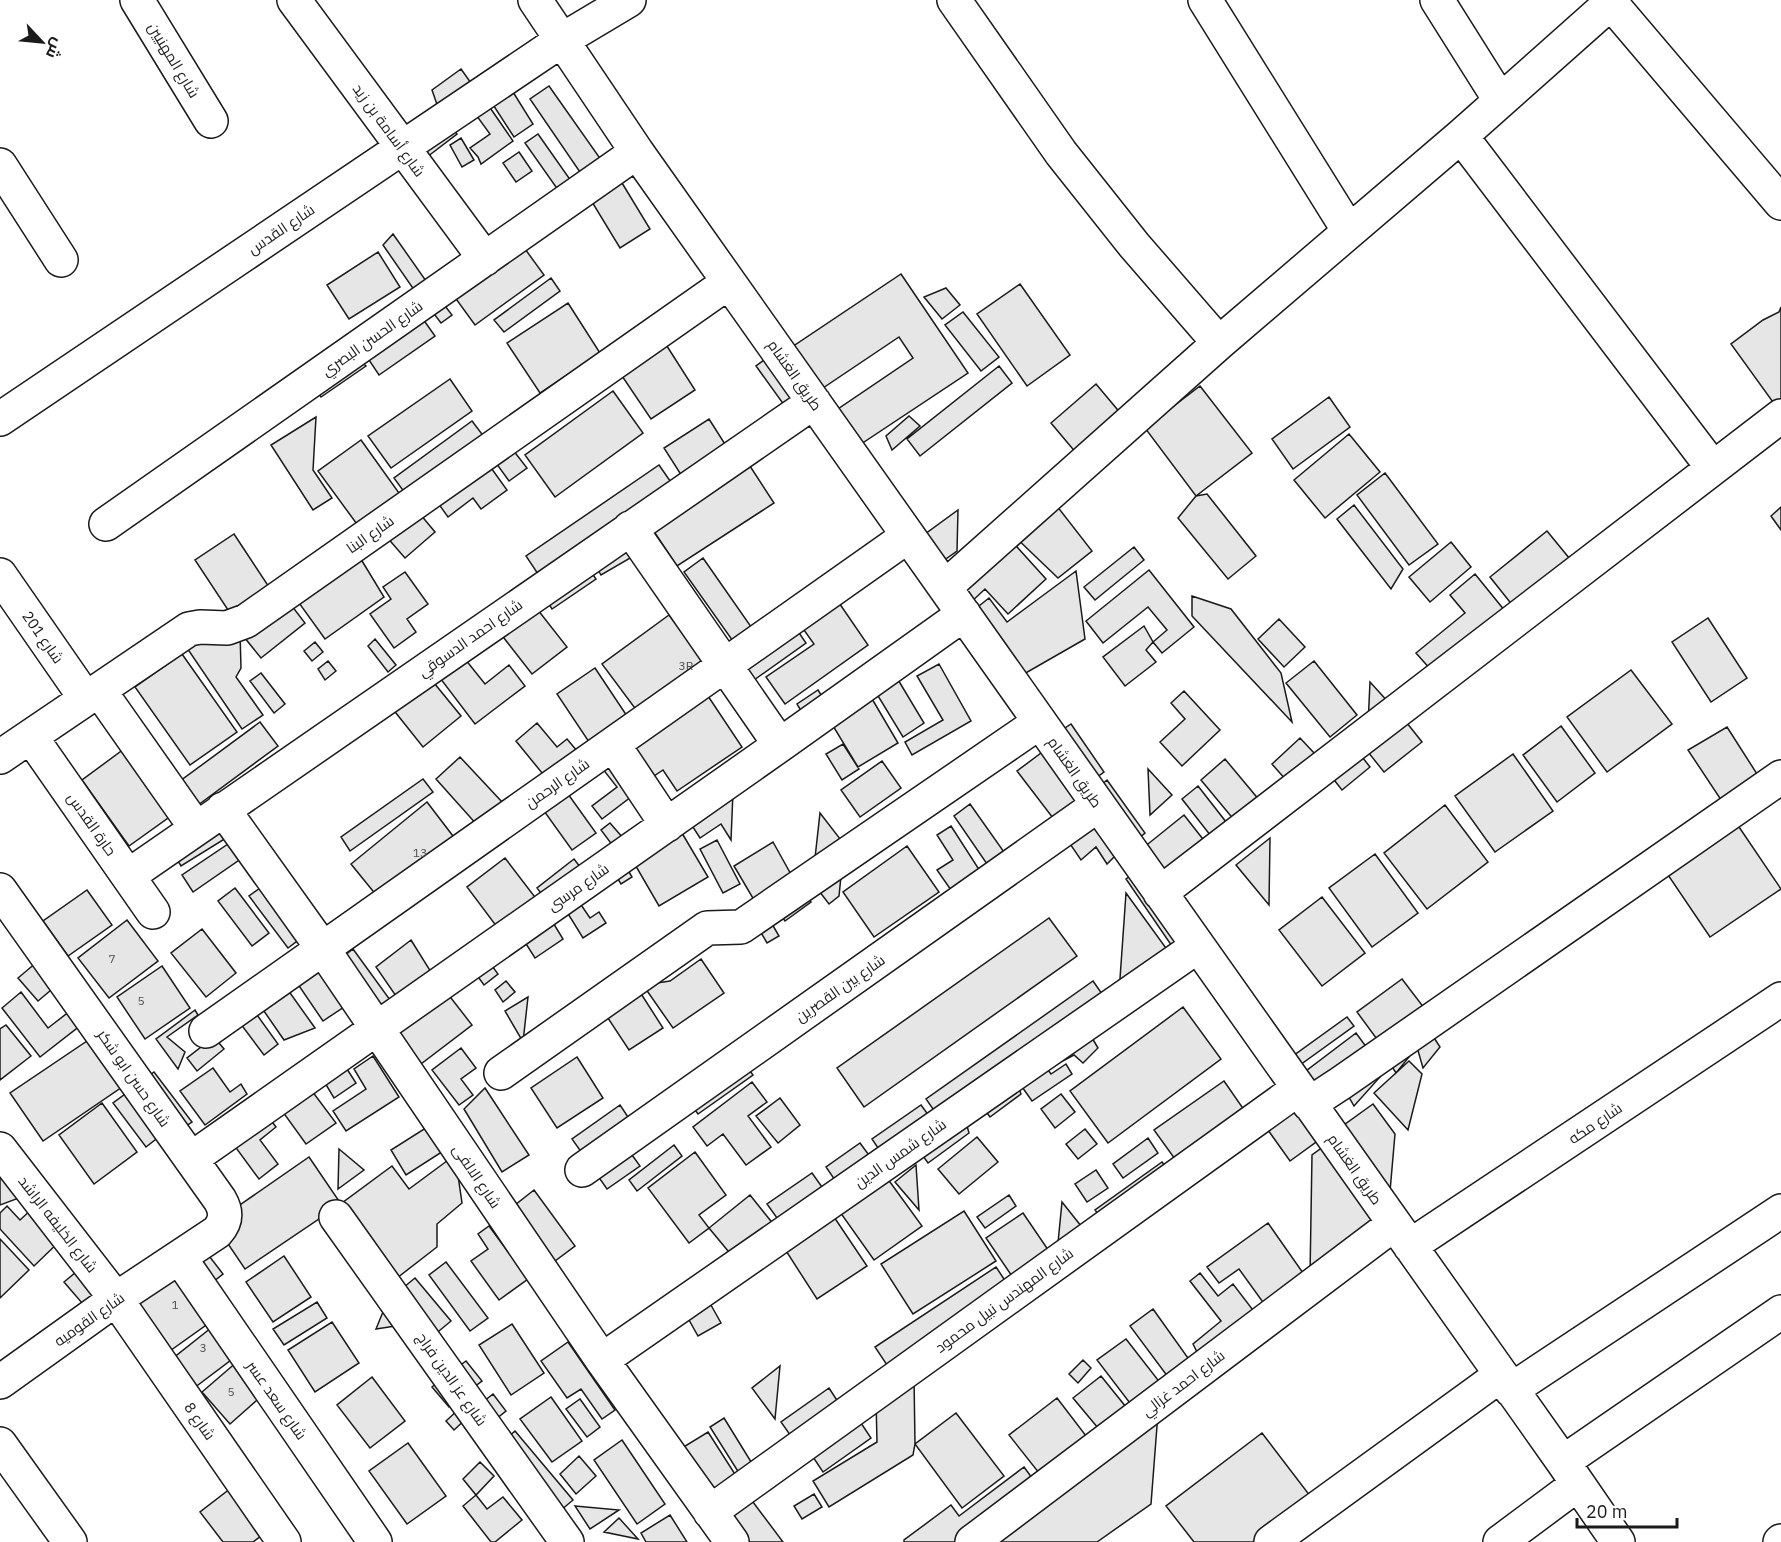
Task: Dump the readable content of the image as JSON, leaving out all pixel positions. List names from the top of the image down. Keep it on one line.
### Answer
{"streets":{"street":["شارع المهنيين","شارع أسامة بن زيد","شارع القدس","شارع الحسن البصري","طريق الغشام","شارع البنا","شارع 201","شارع احمد الدسوقي","شارع الرحمن","حارة القدس","شارع مرسى","شارع بين القصرين","شارع حسن ابو شكر","شارع مكه","شارع شمس الدين","شارع الالفى","شارع الخليفه الراشد","شارع المهندس نبيل محمود","شارع القوميه","شارع عز الدين فراج","شارع احمد غزالي","شارع سعد عسر","شارع 8"]},"crossings":[["شارع أسامة بن زيد","شارع القدس"],["شارع أسامة بن زيد","شارع الحسن البصري"],["شارع القدس","طريق الغشام"],["شارع الحسن البصري","طريق الغشام"],["طريق الغشام","شارع البنا"],["طريق الغشام","شارع احمد الدسوقي"],["طريق الغشام","شارع الرحمن"],["طريق الغشام","شارع مرسى"],["طريق الغشام","شارع بين القصرين"],["طريق الغشام","شارع مكه"],["طريق الغشام","شارع شمس الدين"],["طريق الغشام","شارع المهندس نبيل محمود"],["طريق الغشام","شارع احمد غزالي"],["شارع البنا","شارع 201"],["شارع البنا","حارة القدس"],["شارع 201","شارع احمد الدسوقي"],["شارع احمد الدسوقي","حارة القدس"],["شارع احمد الدسوقي","شارع الالفى"],["شارع الرحمن","شارع الالفى"],["شارع مرسى","شارع حسن ابو شكر"],["شارع مرسى","شارع الالفى"],["شارع حسن ابو شكر","شارع القوميه"],["شارع حسن ابو شكر","شارع سعد عسر"],["شارع مكه","شارع احمد غزالي"],["شارع شمس الدين","شارع الالفى"],["شارع الالفى","شارع المهندس نبيل محمود"],["شارع الخليفه الراشد","شارع القوميه"],["شارع الخليفه الراشد","شارع 8"],["شارع القوميه","شارع سعد عسر"],["شارع القوميه","شارع 8"]],"house_numbers":["3R","13","7","5","1","3","5"],"scale_bar":"20 m","north":"bottom right"}
